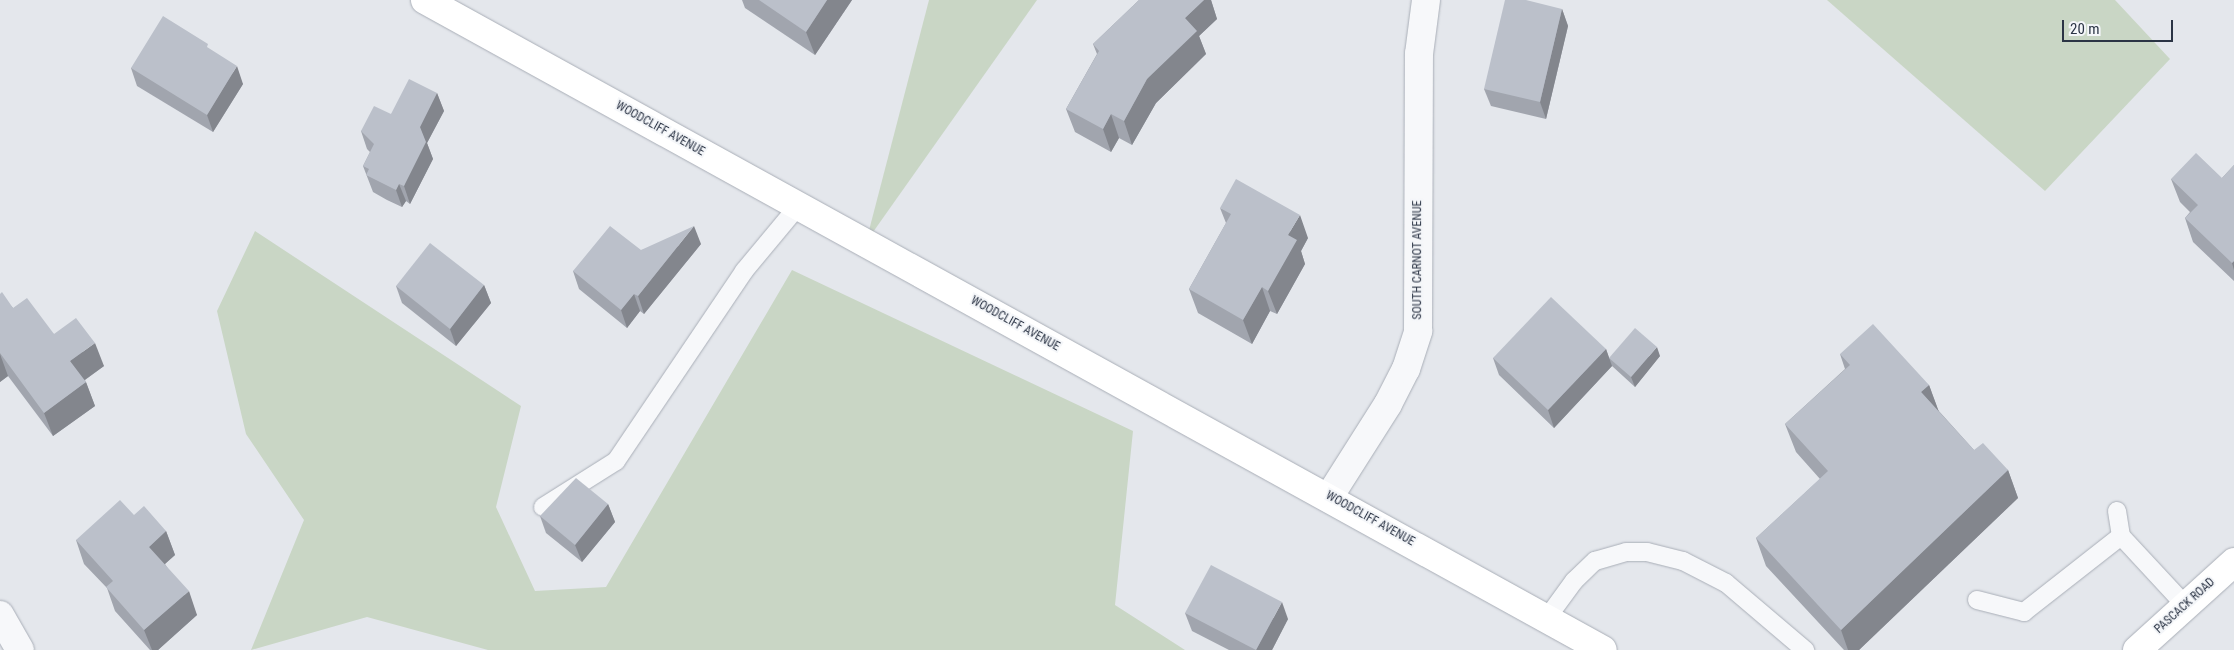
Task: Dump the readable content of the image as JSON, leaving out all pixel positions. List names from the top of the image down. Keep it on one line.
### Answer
{"streets":{"main road":["WOODCLIFF AVENUE","PASCACK ROAD"],"street":["SOUTH CARNOT AVENUE"]},"crossings":[["WOODCLIFF AVENUE","SOUTH CARNOT AVENUE"]],"scale_bar":"20 m"}
